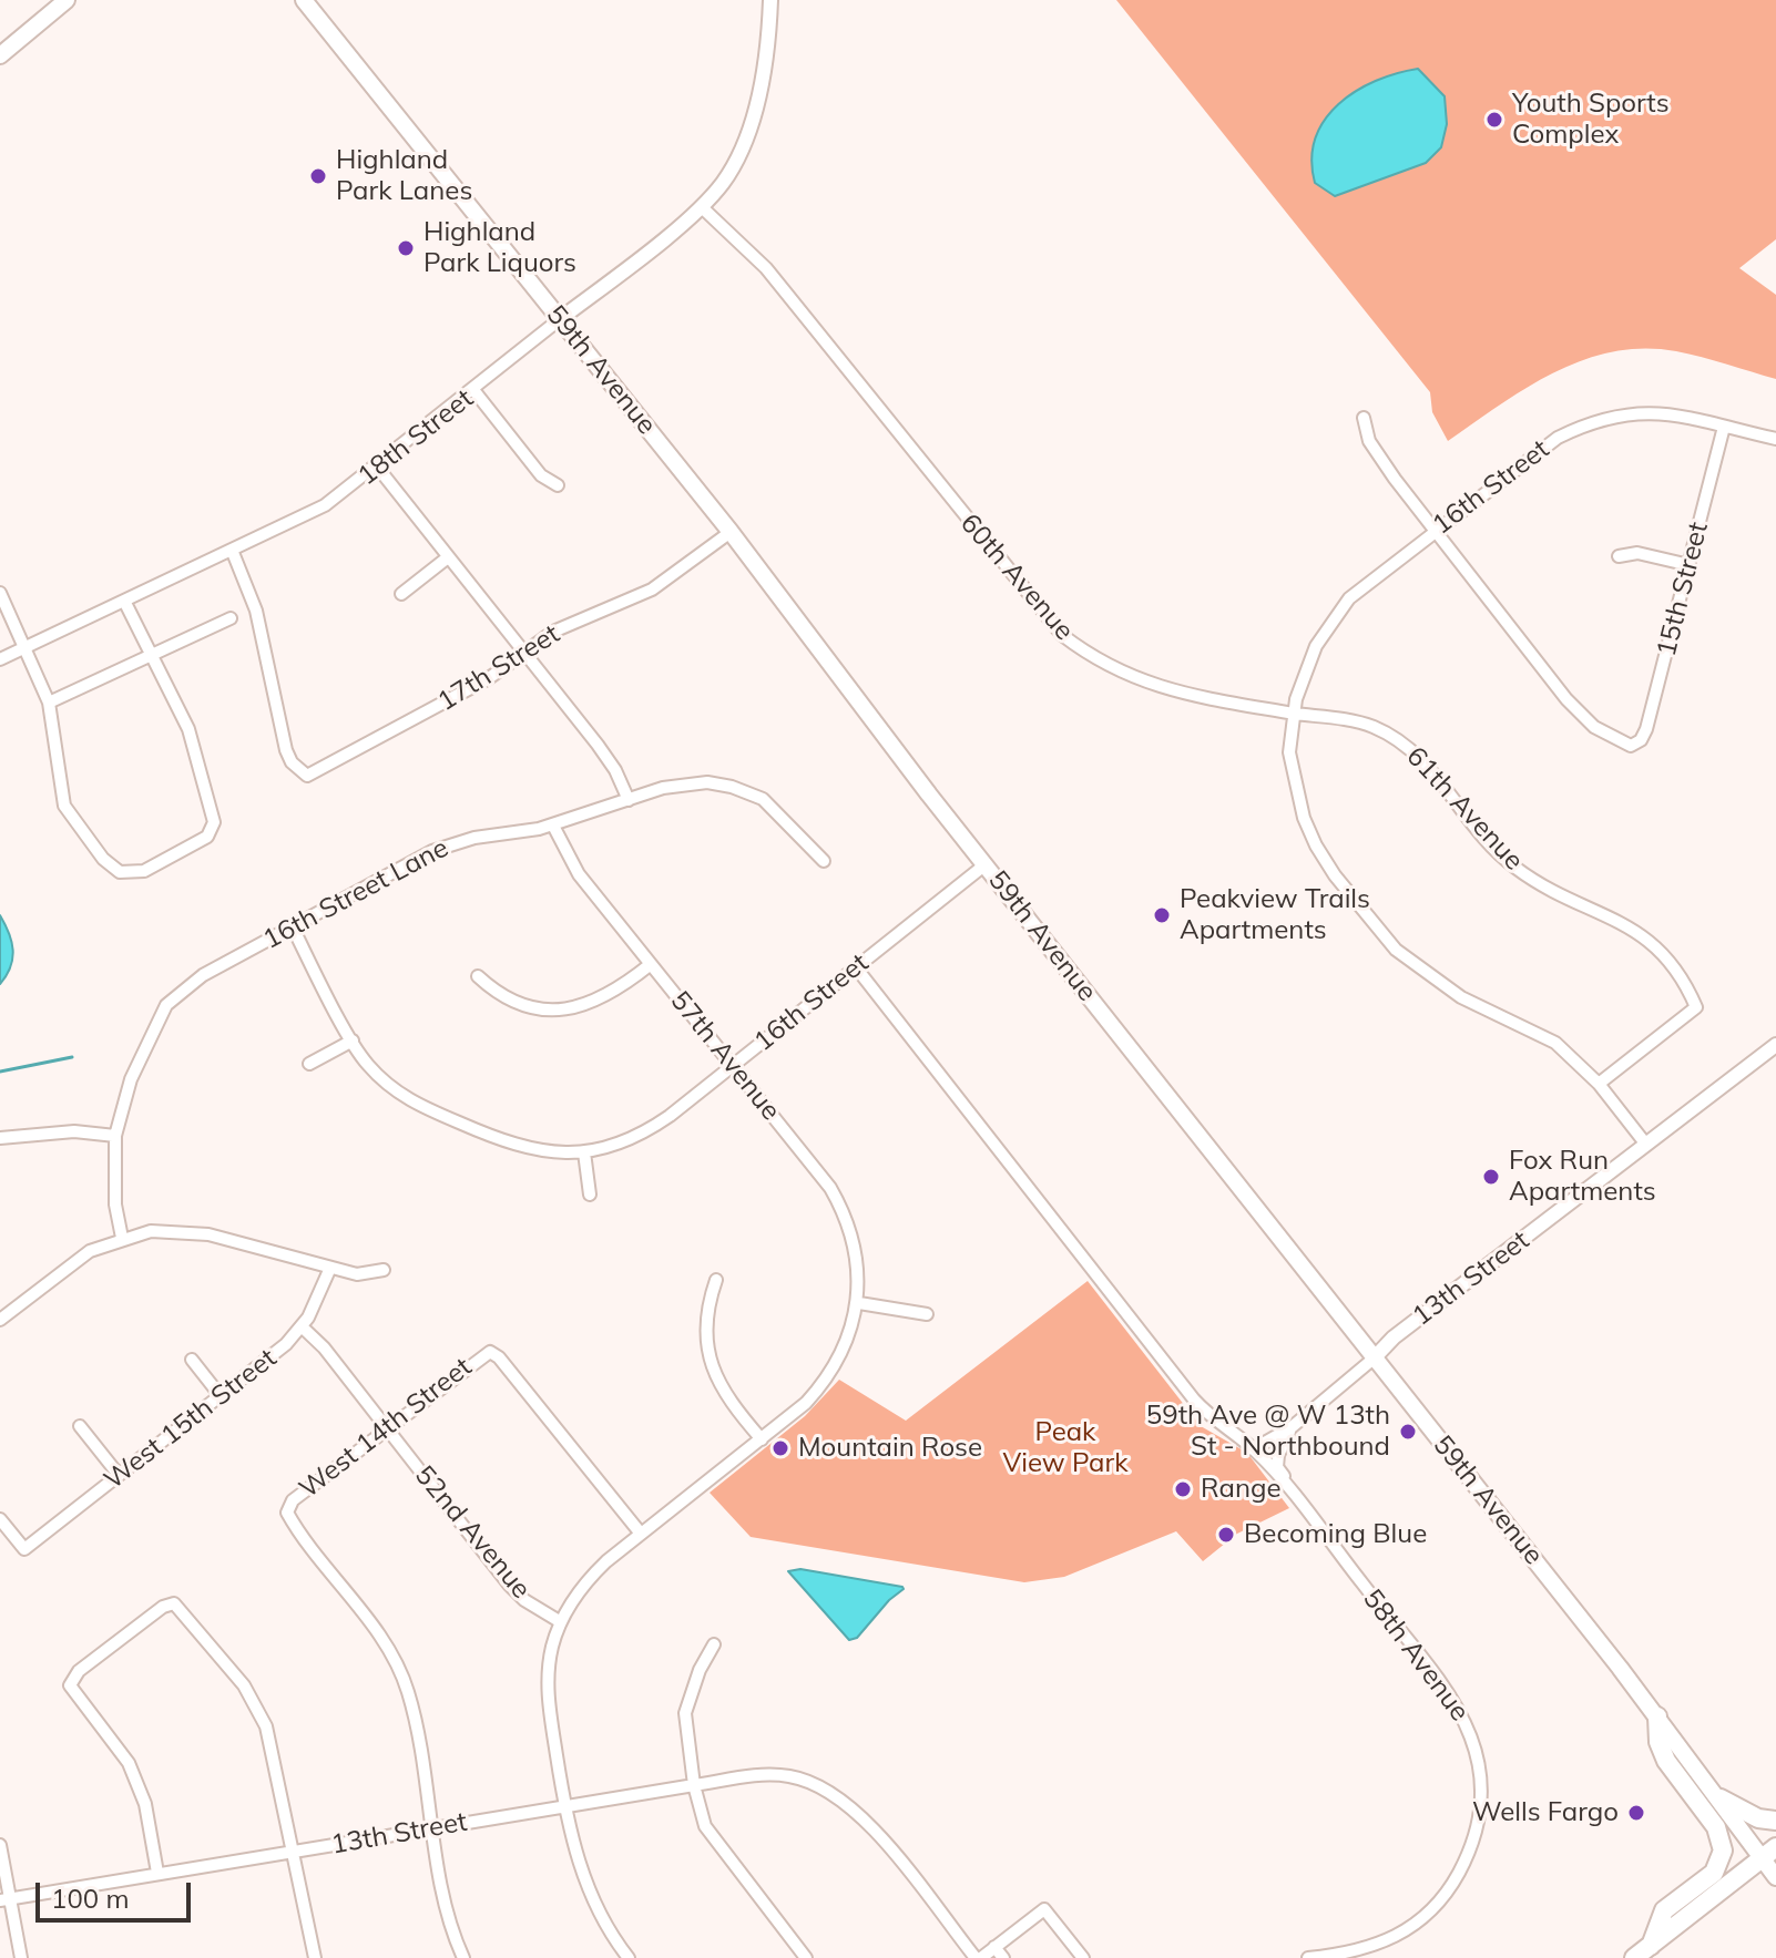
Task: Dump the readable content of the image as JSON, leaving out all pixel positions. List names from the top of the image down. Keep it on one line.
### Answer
{"streets":{"main road":["59th Avenue"],"street":["18th Street","16th Street","60th Avenue","15th Street","17th Street","61th Avenue","16th Street Lane","57th Avenue","13th Street","West 15th Street","West 14th Street","52nd Avenue","58th Avenue"]},"crossings":[["59th Avenue","18th Street"],["59th Avenue","16th Street"],["59th Avenue","17th Street"],["59th Avenue","13th Street"],["18th Street","60th Avenue"],["18th Street","17th Street"],["16th Street","60th Avenue"],["16th Street","15th Street"],["16th Street","61th Avenue"],["16th Street","16th Street Lane"],["16th Street","57th Avenue"],["16th Street","58th Avenue"],["60th Avenue","61th Avenue"],["16th Street Lane","57th Avenue"],["13th Street","West 14th Street"],["13th Street","58th Avenue"],["West 15th Street","52nd Avenue"],["West 14th Street","52nd Avenue"]],"parks":["Peak View Park"],"places":["Youth Sports Complex","Highland Park Lanes","Highland Park Liquors","Peakview Trails Apartments","Fox Run Apartments","59th Ave @ W 13th St - Northbound","Mountain Rose","Range","Becoming Blue","Wells Fargo"],"scale_bar":"100 m"}
